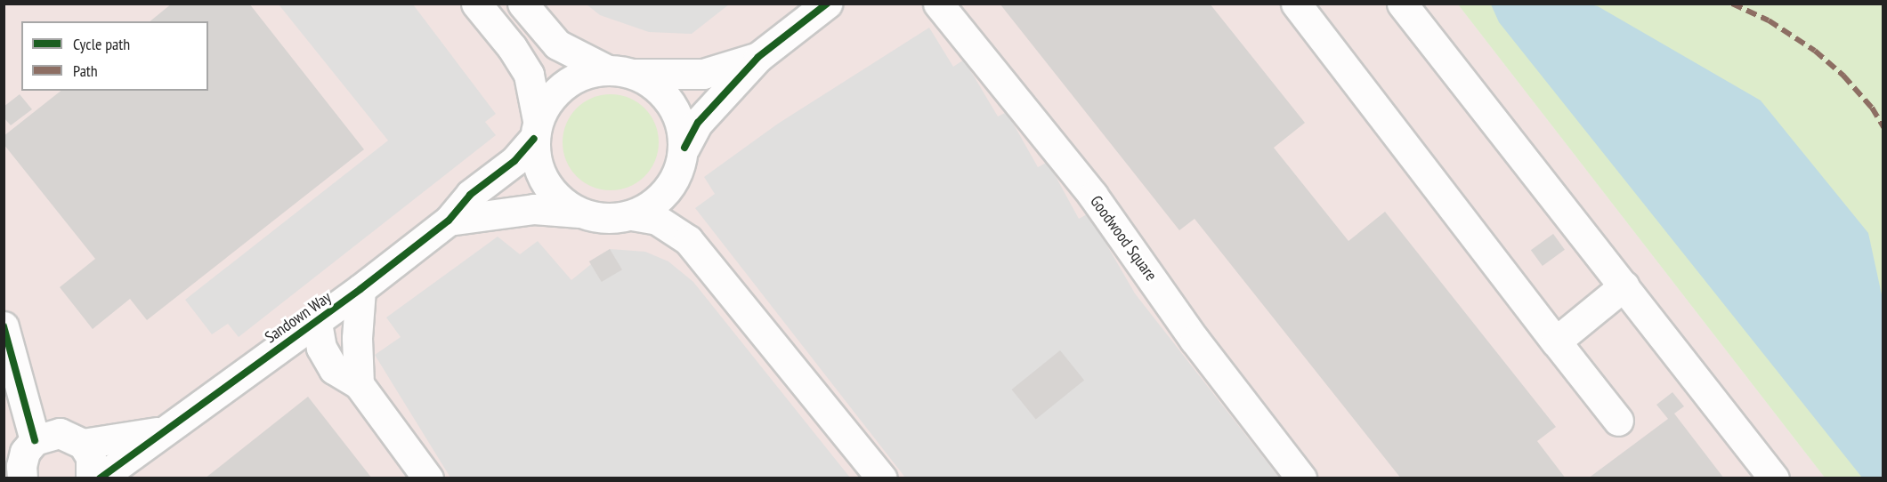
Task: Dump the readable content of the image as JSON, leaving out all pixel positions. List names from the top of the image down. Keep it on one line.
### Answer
{"streets":{"street":["Goodwood Square","Sandown Way"]},"legend":["Cycle path","Path"]}
